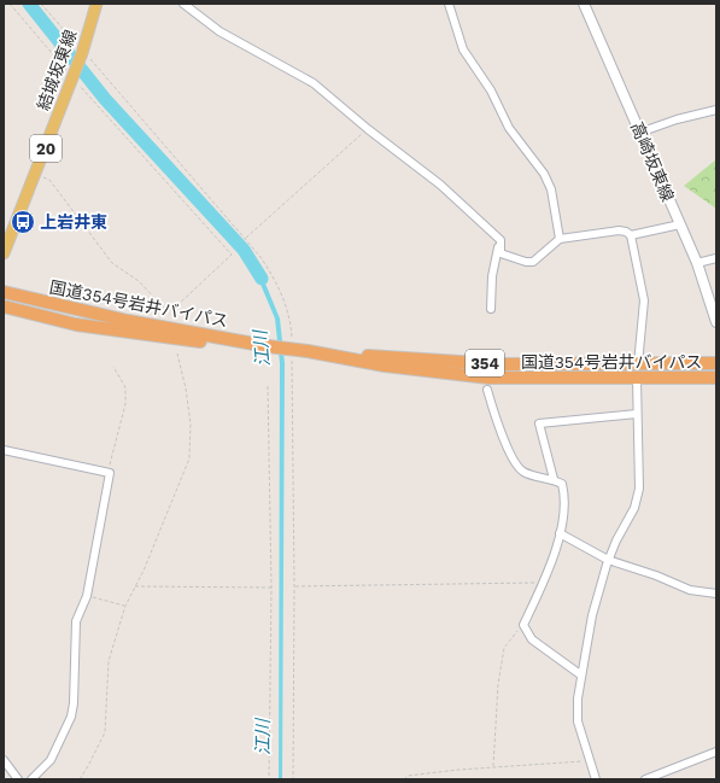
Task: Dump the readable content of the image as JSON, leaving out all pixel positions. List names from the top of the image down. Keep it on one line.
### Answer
{"streets":{"highway":["国道354号岩井バイパス","354"],"main road":["結城坂東線","20","高崎坂東線"]},"water":["江川"],"places":{"bus stop":["上岩井東"]}}
